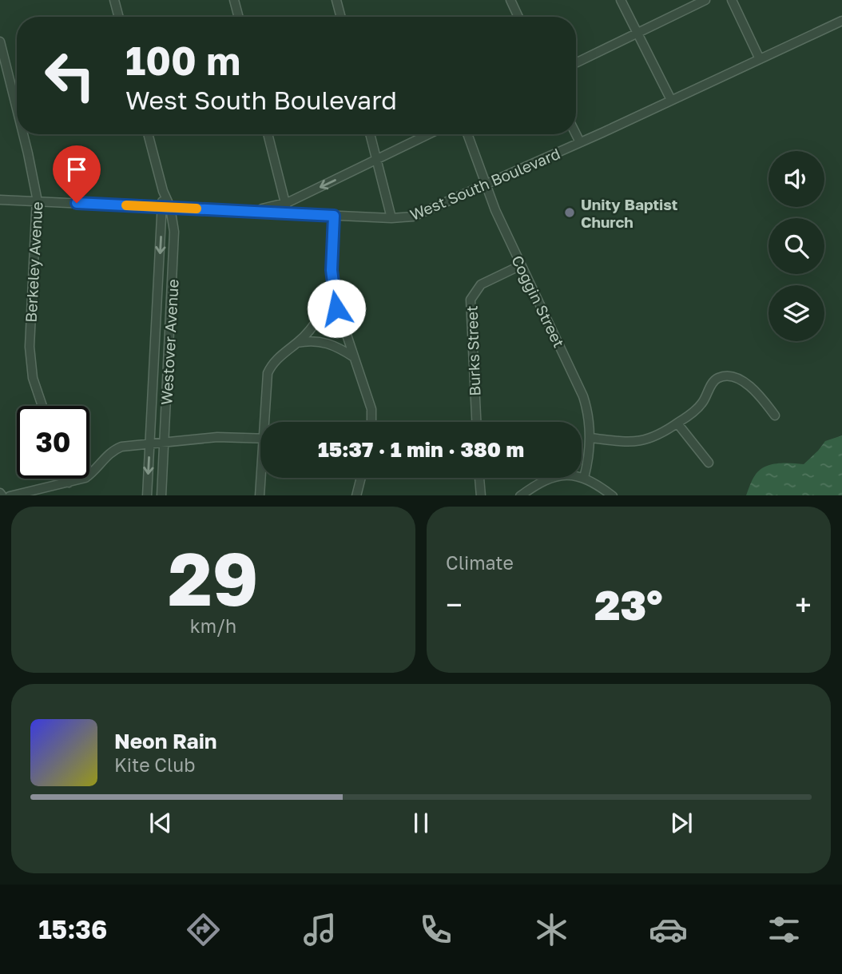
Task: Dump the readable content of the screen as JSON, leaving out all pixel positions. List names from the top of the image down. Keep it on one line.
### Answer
{"streets":{"street":["West South Boulevard","Berkeley Avenue","Coggin Street","Westover Avenue","Burks Street"]},"crossings":[["West South Boulevard","Berkeley Avenue"],["West South Boulevard","Coggin Street"],["West South Boulevard","Westover Avenue"],["Coggin Street","Burks Street"]],"places":["Unity Baptist Church"],"page":{"turn":["100 m","West South Boulevard"],"limit":"30","trip":"15:37 · 1 min · 380 m","tile":[["29","km/h"],"Climate"],"heat":["−","23°","+"],"song":["Neon Rain","Kite Club"],"tabs":"15:36"}}
